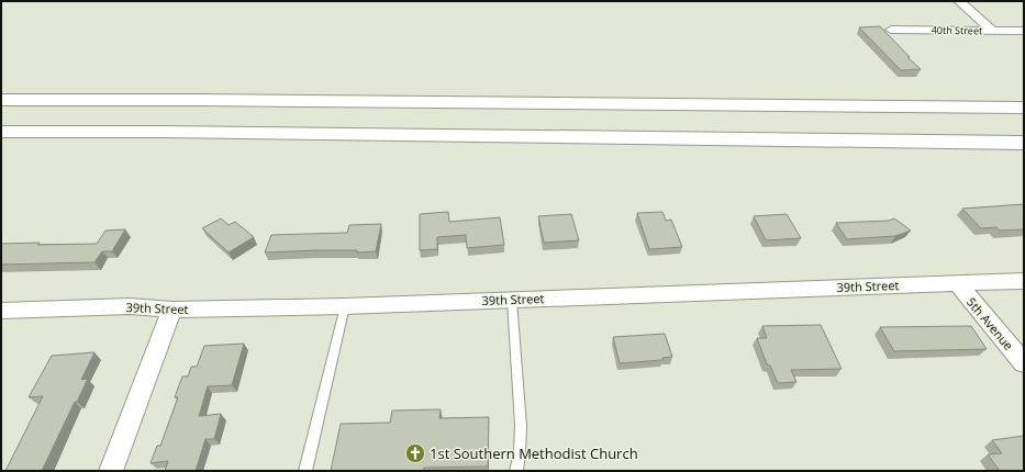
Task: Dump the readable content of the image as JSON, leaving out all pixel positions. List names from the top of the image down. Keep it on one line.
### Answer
{"streets":{"street":["40th Street","39th Street","5th Avenue"]},"crossings":[["39th Street","5th Avenue"]],"places":{"church":["1st Southern Methodist Church"]}}
